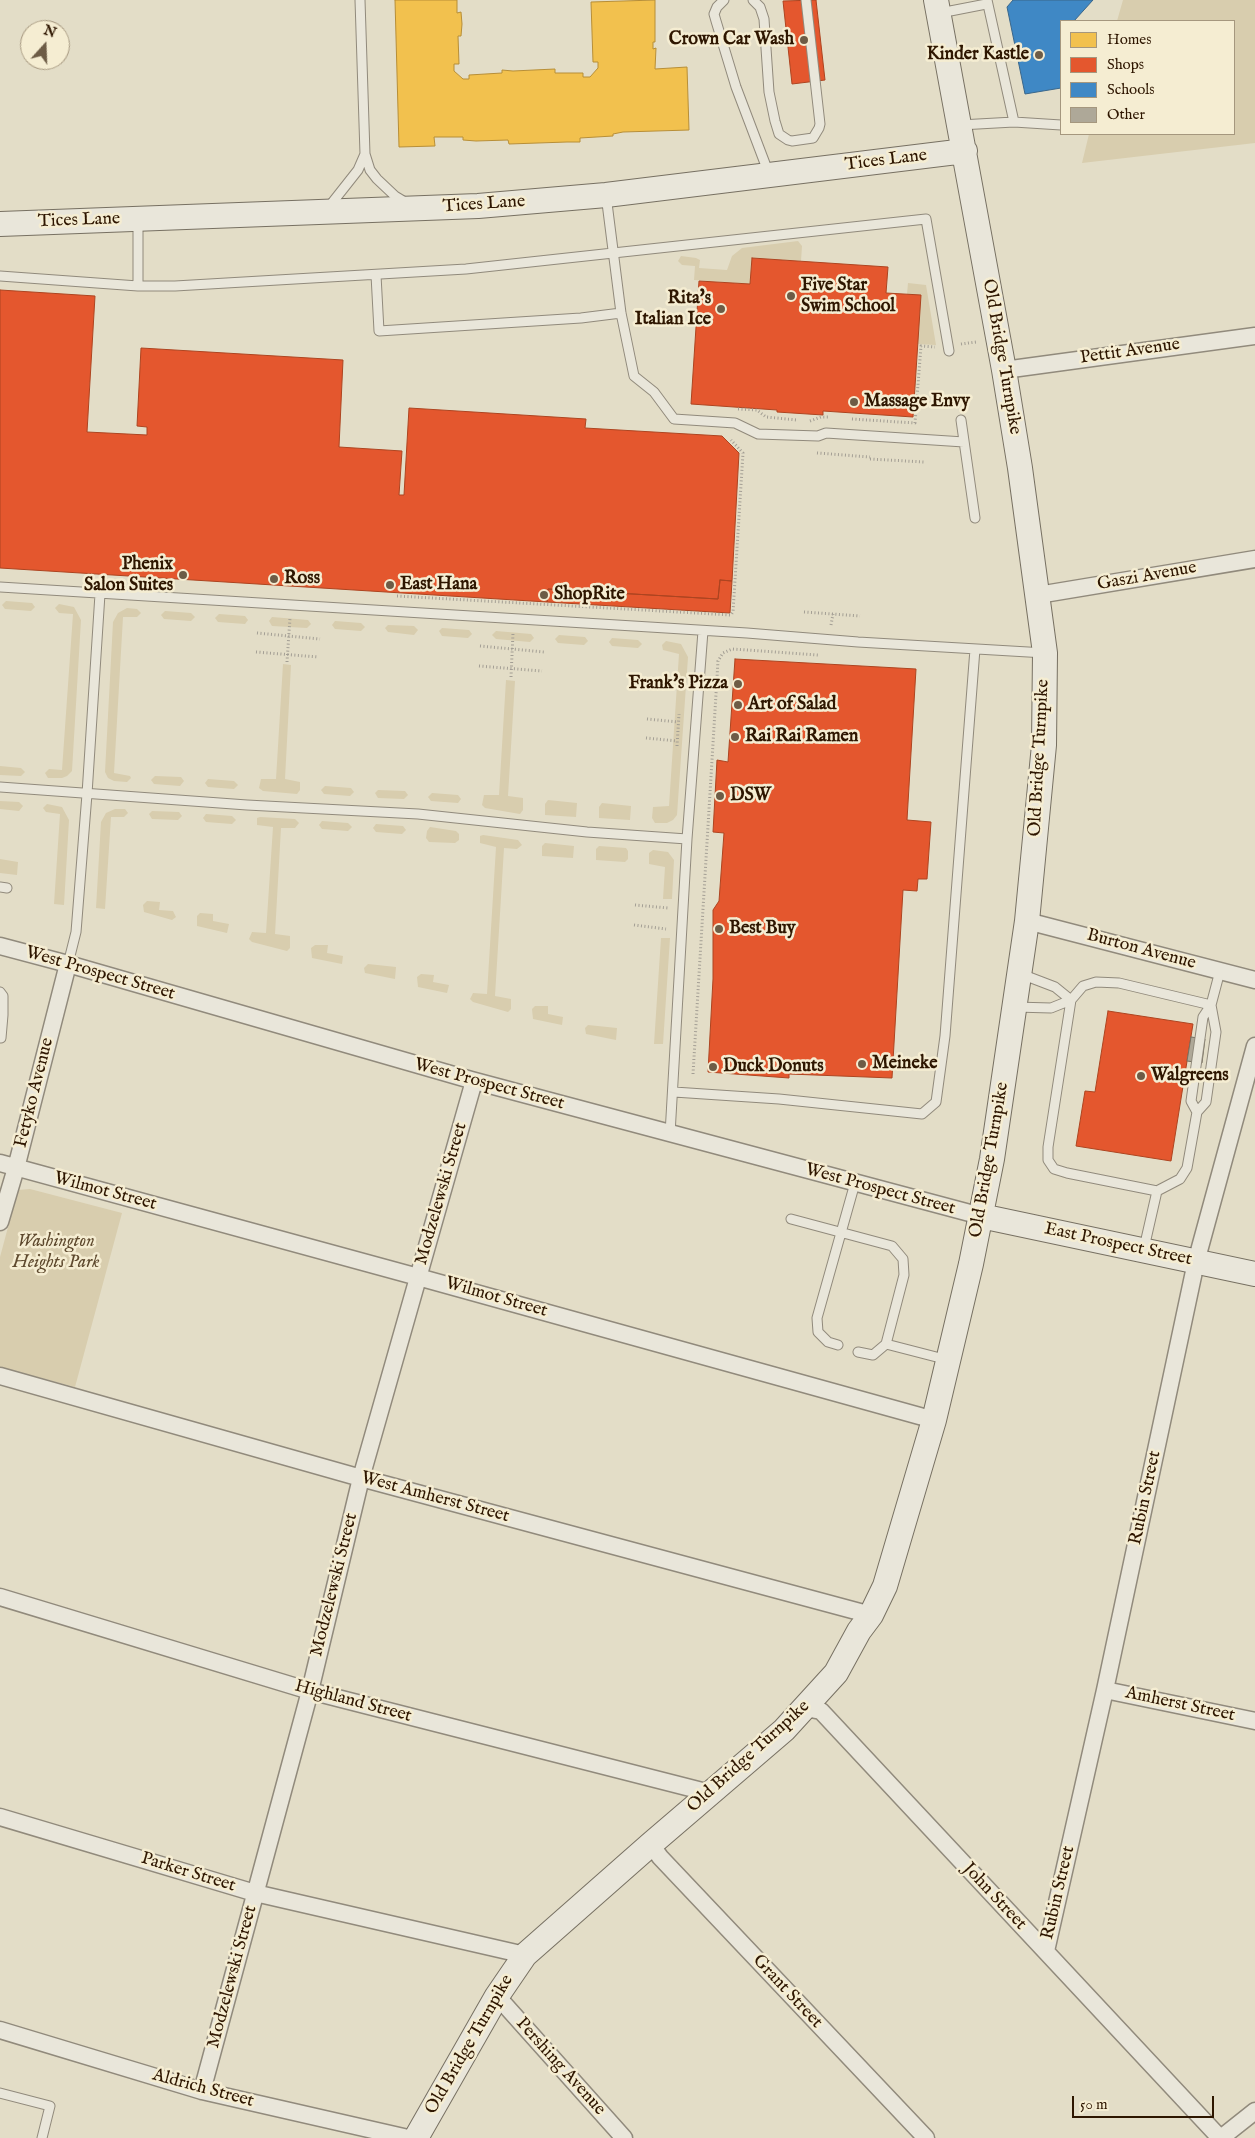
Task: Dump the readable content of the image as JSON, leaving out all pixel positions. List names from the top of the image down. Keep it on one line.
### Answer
{"streets":{"street":["Tices Lane","Pettit Avenue","Old Bridge Turnpike","Gaszi Avenue","Burton Avenue","West Prospect Street","Fetyko Avenue","Wilmot Street","Modzelewski Street","East Prospect Street","West Amherst Street","Rubin Street","Highland Street","Amherst Street","Parker Street","John Street","Grant Street","Pershing Avenue","Aldrich Street"]},"crossings":[["Tices Lane","Old Bridge Turnpike"],["Pettit Avenue","Old Bridge Turnpike"],["Old Bridge Turnpike","Gaszi Avenue"],["Old Bridge Turnpike","Burton Avenue"],["Old Bridge Turnpike","West Prospect Street"],["Old Bridge Turnpike","Wilmot Street"],["Old Bridge Turnpike","East Prospect Street"],["Old Bridge Turnpike","West Amherst Street"],["Old Bridge Turnpike","Highland Street"],["Old Bridge Turnpike","Parker Street"],["Old Bridge Turnpike","John Street"],["Old Bridge Turnpike","Grant Street"],["Old Bridge Turnpike","Pershing Avenue"],["West Prospect Street","Fetyko Avenue"],["West Prospect Street","Modzelewski Street"],["West Prospect Street","East Prospect Street"],["Fetyko Avenue","Wilmot Street"],["Wilmot Street","Modzelewski Street"],["Modzelewski Street","West Amherst Street"],["Modzelewski Street","Highland Street"],["Modzelewski Street","Parker Street"],["Modzelewski Street","Aldrich Street"],["East Prospect Street","Rubin Street"],["Rubin Street","Amherst Street"],["Rubin Street","John Street"]],"parks":["Washington Heights Park"],"places":["Crown Car Wash","Kinder Kastle","Five Star Swim School","Rita's Italian Ice","Massage Envy","Phenix Salon Suites","Ross","East Hana","ShopRite","Frank's Pizza","Art of Salad","Rai Rai Ramen","DSW","Best Buy","Meineke","Duck Donuts","Walgreens"],"legend":["Homes","Shops","Schools","Other"],"scale_bar":"50 m","north":"top"}
